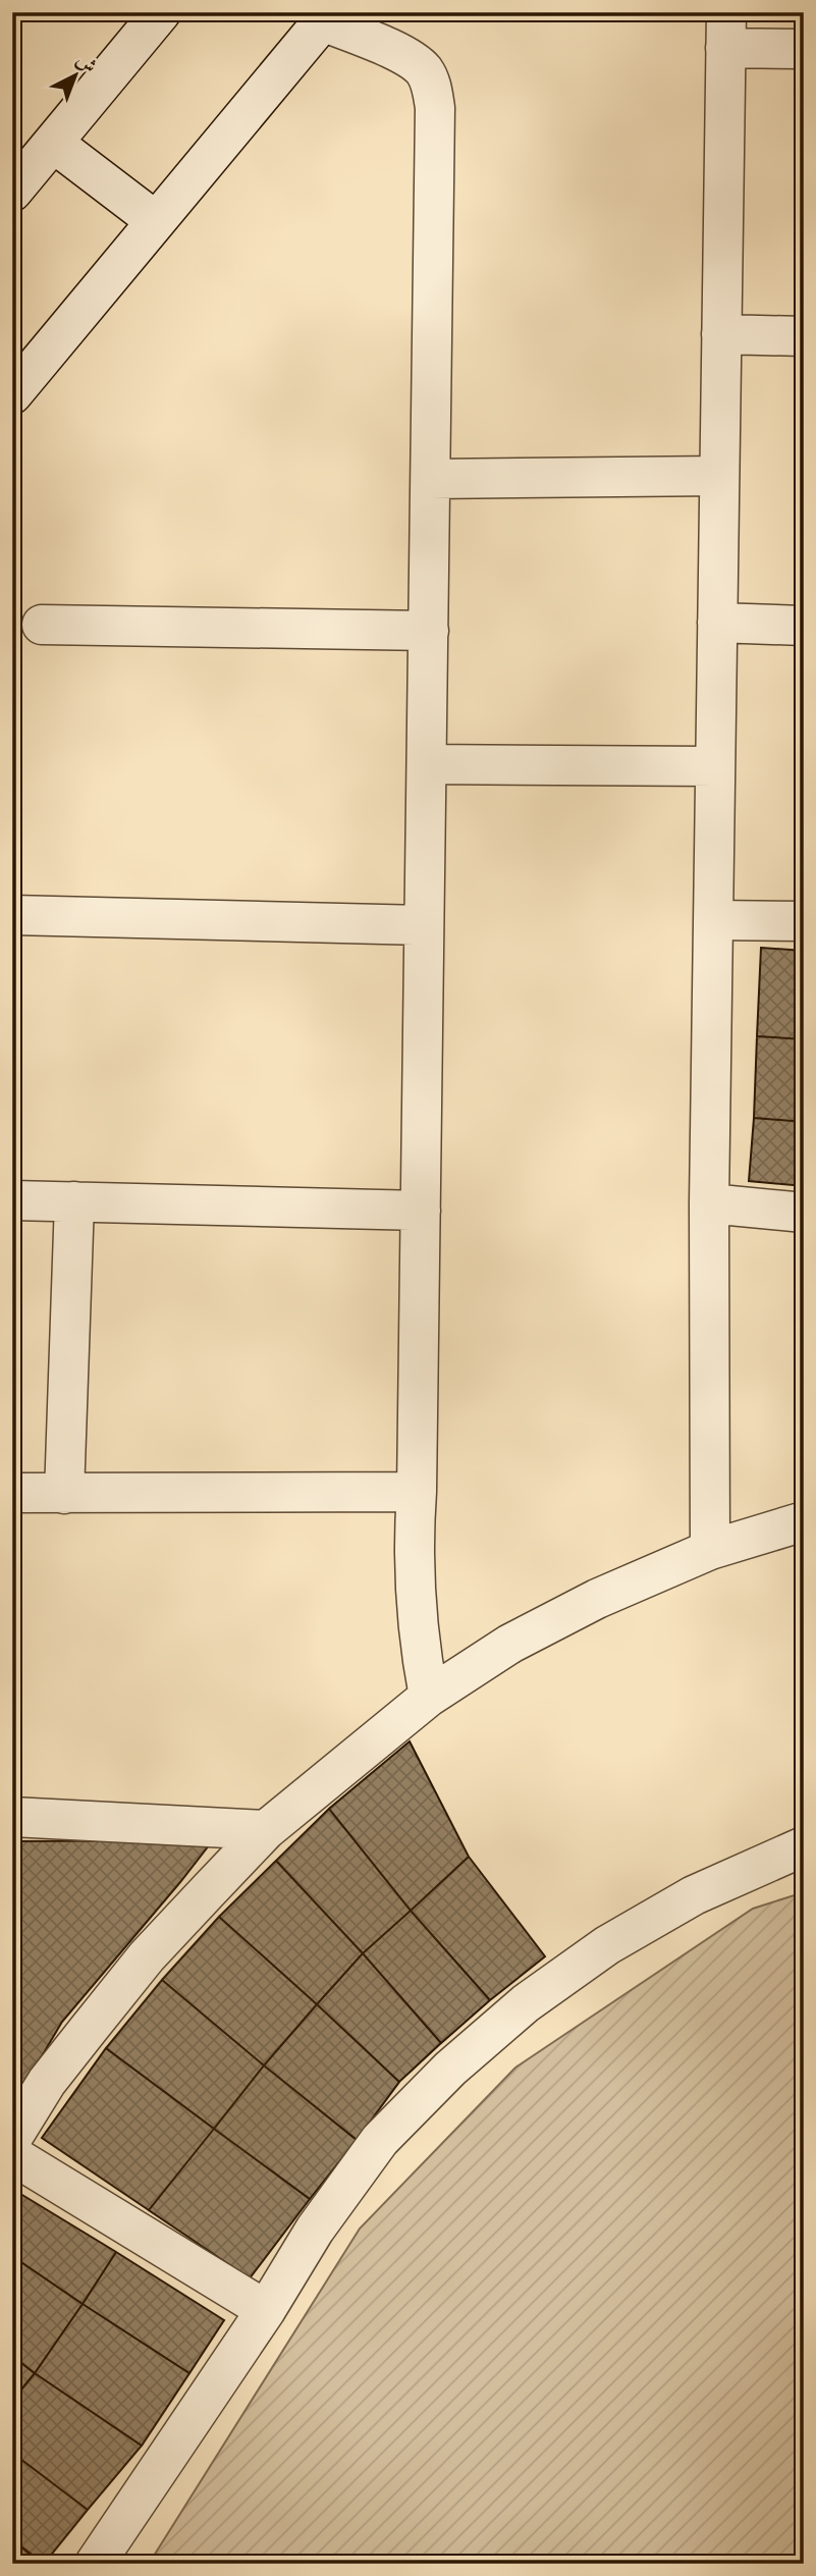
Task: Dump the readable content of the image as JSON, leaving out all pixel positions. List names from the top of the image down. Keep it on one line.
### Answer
{"north":"top right"}
